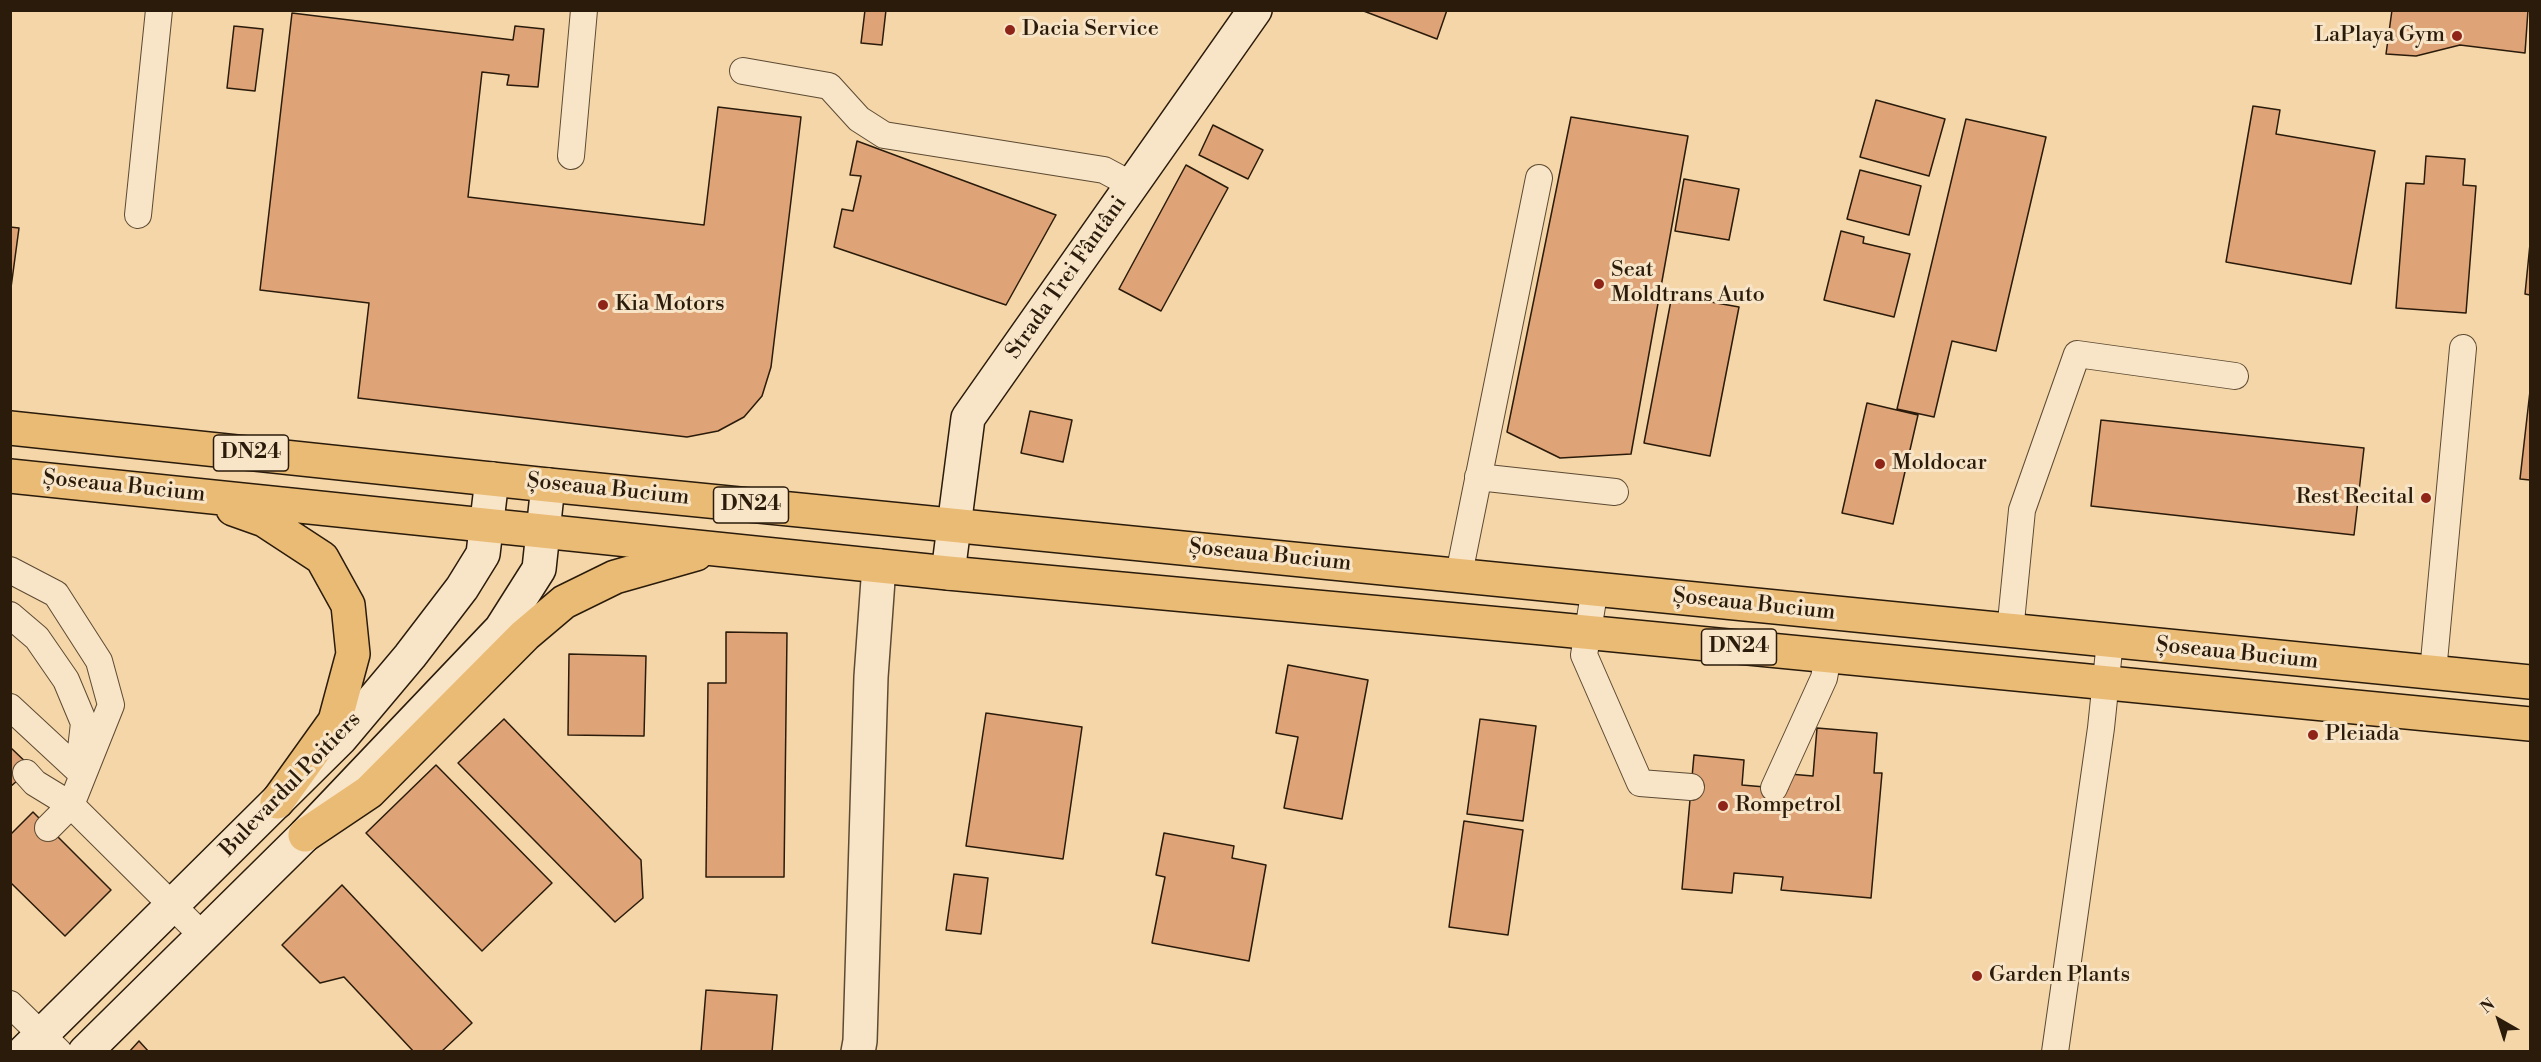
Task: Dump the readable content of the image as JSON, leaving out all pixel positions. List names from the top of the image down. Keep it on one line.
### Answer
{"streets":{"main road":["Strada Trei Fântâni","DN24","Șoseaua Bucium","Bulevardul Poitiers"]},"crossings":[["Strada Trei Fântâni","Șoseaua Bucium"],["Șoseaua Bucium","Bulevardul Poitiers"]],"places":["Dacia Service","LaPlaya Gym","Seat Moldtrans Auto","Kia Motors","Moldocar","Rest Recital","Pleiada","Rompetrol","Garden Plants"],"north":"top left"}
